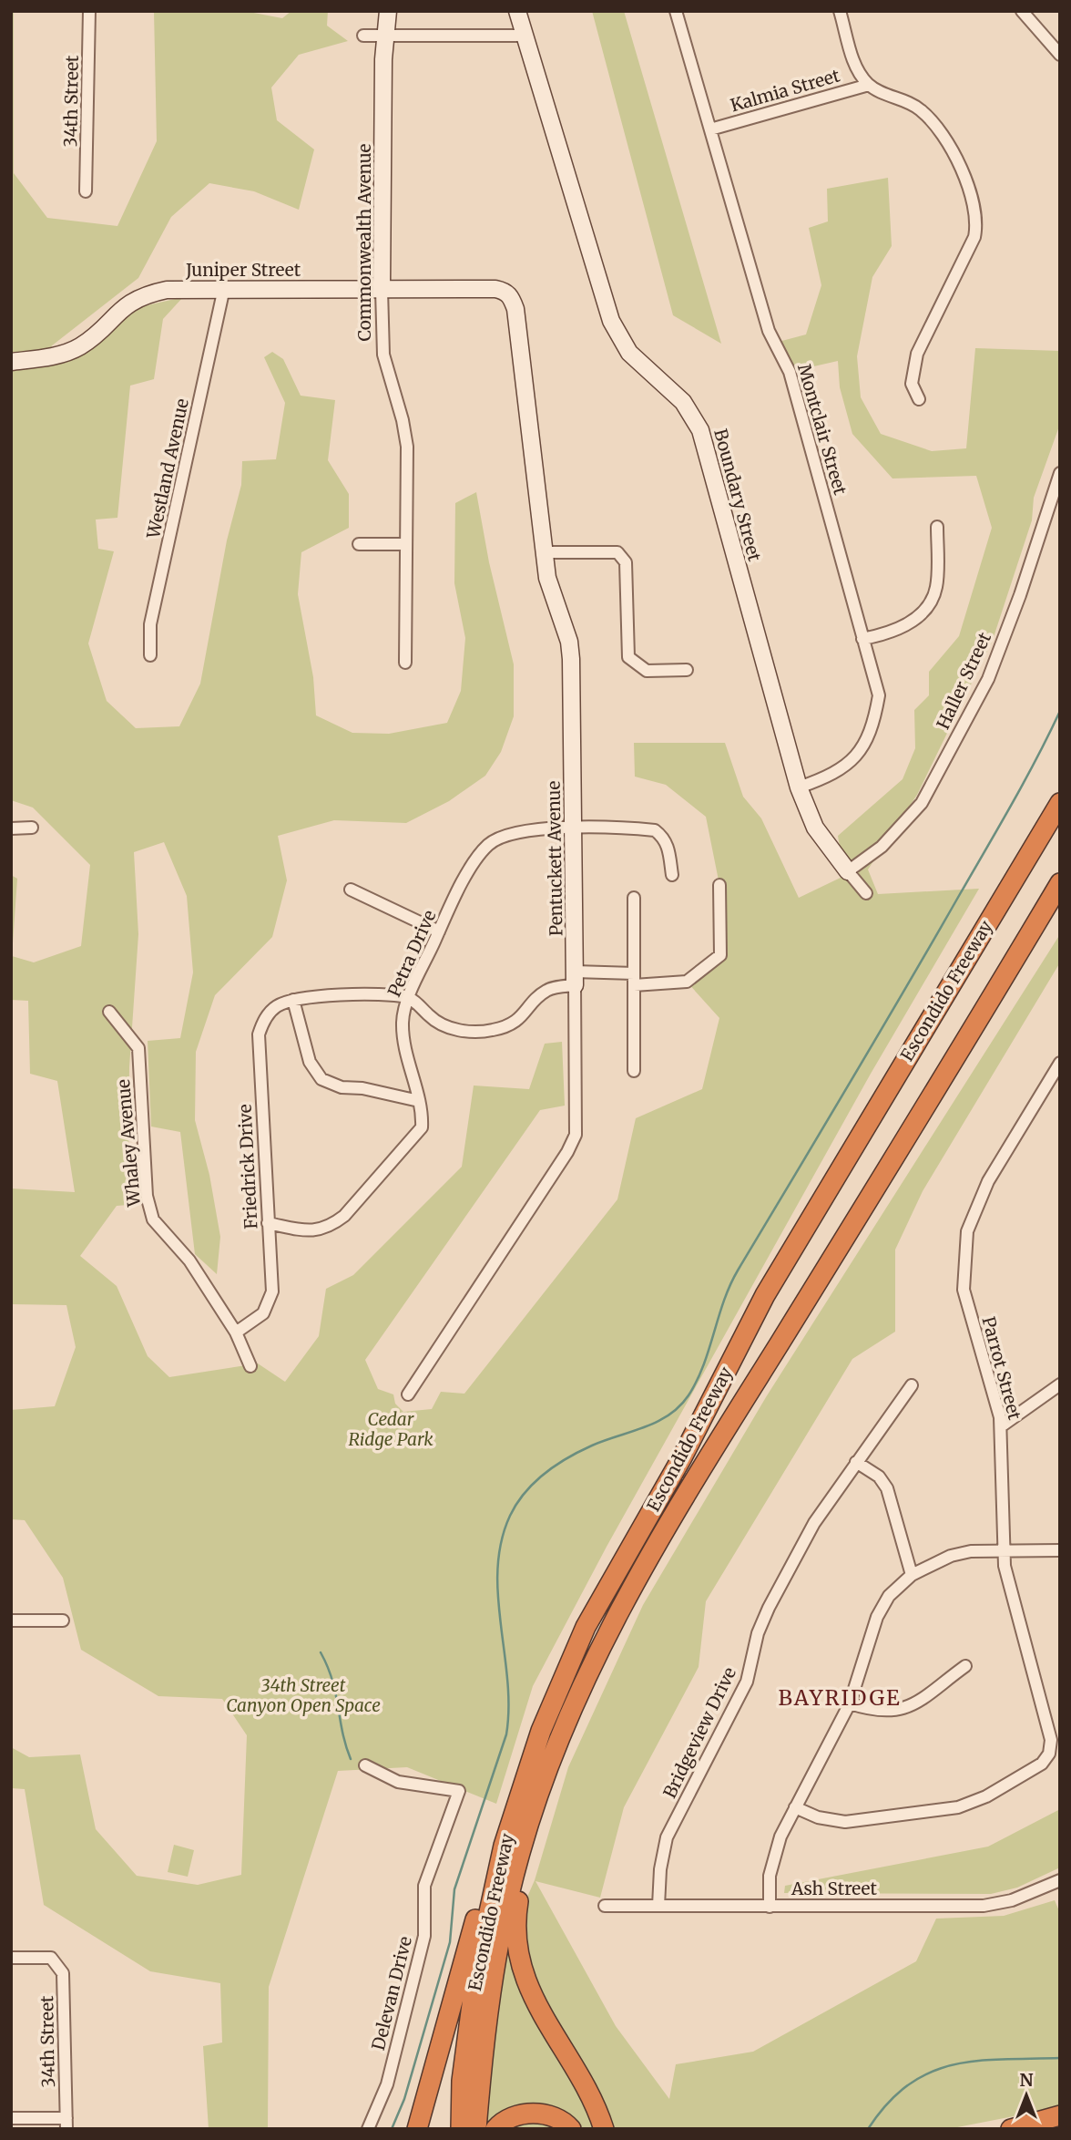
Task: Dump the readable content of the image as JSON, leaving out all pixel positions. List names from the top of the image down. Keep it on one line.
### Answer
{"streets":{"highway":["Escondido Freeway"],"street":["Kalmia Street","34th Street","Commonwealth Avenue","Juniper Street","Montclair Street","Westland Avenue","Boundary Street","Haller Street","Pentuckett Avenue","Petra Drive","Whaley Avenue","Friedrick Drive","Parrot Street","Bridgeview Drive","Ash Street","Delevan Drive"]},"crossings":[["Kalmia Street","Montclair Street"],["Commonwealth Avenue","Juniper Street"],["Juniper Street","Westland Avenue"],["Juniper Street","Pentuckett Avenue"],["Montclair Street","Boundary Street"],["Boundary Street","Haller Street"],["Pentuckett Avenue","Petra Drive"],["Petra Drive","Friedrick Drive"],["Whaley Avenue","Friedrick Drive"],["Bridgeview Drive","Ash Street"]],"districts":["BAYRIDGE"],"parks":["Cedar Ridge Park","34th Street Canyon Open Space"],"north":"top"}
